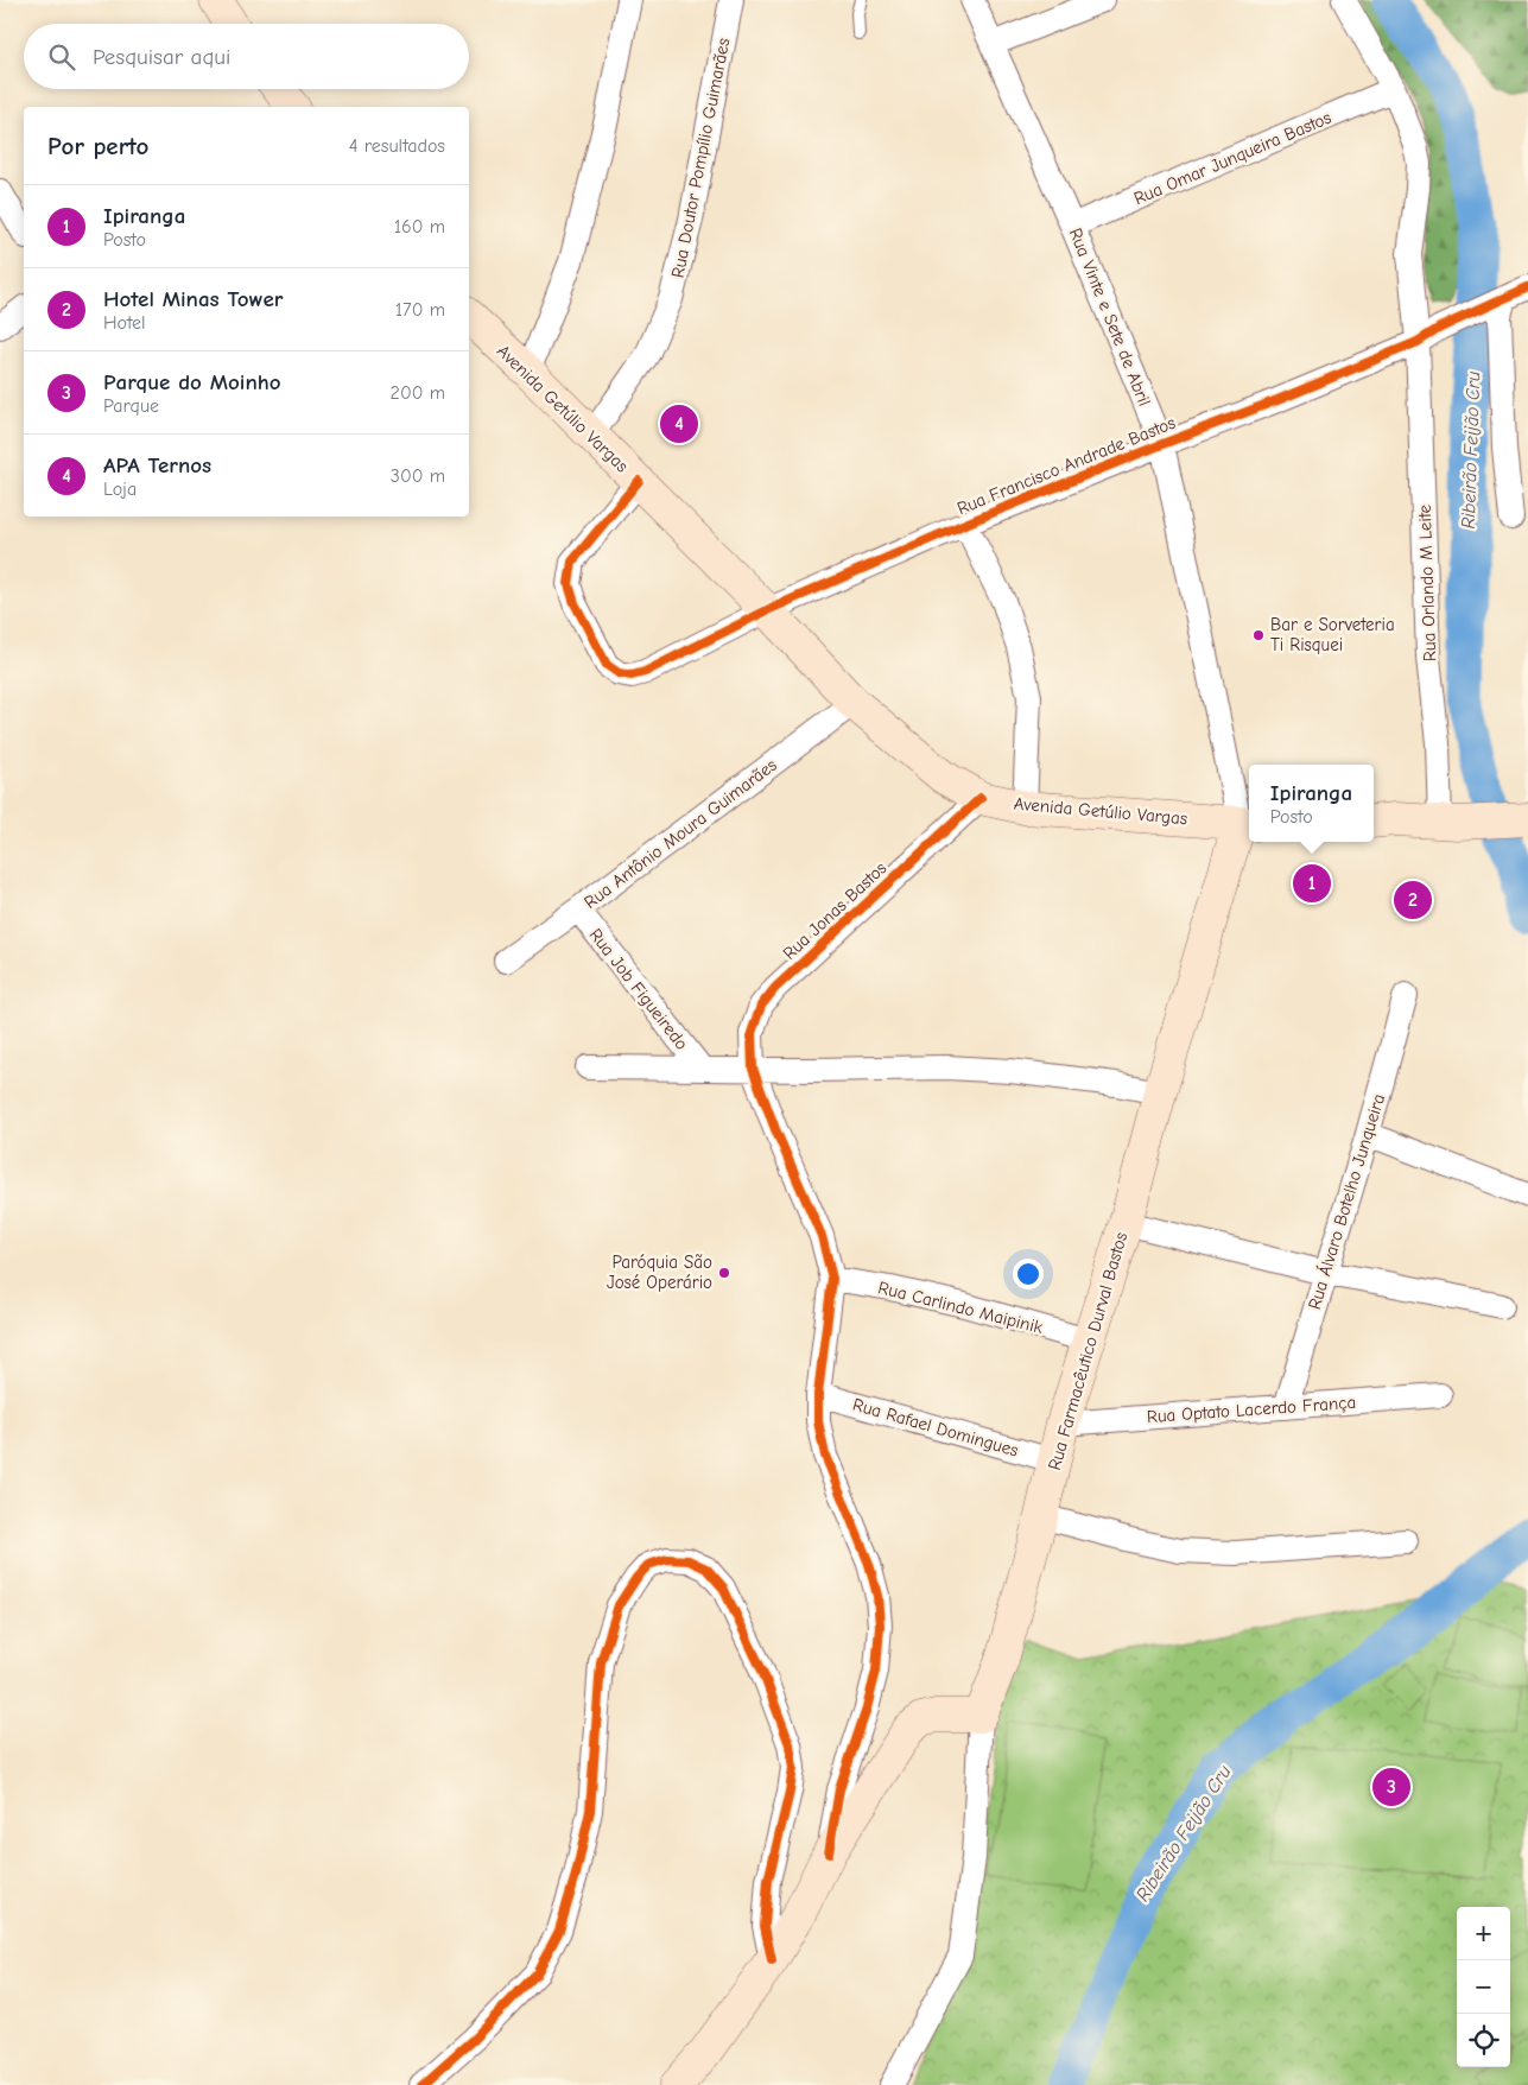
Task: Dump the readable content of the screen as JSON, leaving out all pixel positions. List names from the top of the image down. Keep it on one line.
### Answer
{"streets":{"main road":["Avenida Getúlio Vargas","Rua Farmacêutico Durval Bastos"],"street":["Rua Doutor Pompílio Guimarães","Rua Omar Junqueira Bastos","Rua Vinte e Sete de Abril","Rua Francisco Andrade Bastos","Rua Orlando M Leite","Rua Antônio Moura Guimarães","Rua Jonas Bastos","Rua Job Figueiredo","Rua Álvaro Botelho Junqueira","Rua Carlindo Maipinik","Rua Optato Lacerdo França","Rua Rafael Domingues"]},"crossings":[["Rua Doutor Pompílio Guimarães","Avenida Getúlio Vargas"],["Rua Omar Junqueira Bastos","Rua Vinte e Sete de Abril"],["Rua Omar Junqueira Bastos","Rua Orlando M Leite"],["Rua Vinte e Sete de Abril","Avenida Getúlio Vargas"],["Rua Vinte e Sete de Abril","Rua Francisco Andrade Bastos"],["Rua Vinte e Sete de Abril","Rua Farmacêutico Durval Bastos"],["Avenida Getúlio Vargas","Rua Francisco Andrade Bastos"],["Avenida Getúlio Vargas","Rua Antônio Moura Guimarães"],["Avenida Getúlio Vargas","Rua Jonas Bastos"],["Avenida Getúlio Vargas","Rua Farmacêutico Durval Bastos"],["Rua Francisco Andrade Bastos","Rua Orlando M Leite"],["Rua Antônio Moura Guimarães","Rua Job Figueiredo"],["Rua Jonas Bastos","Rua Carlindo Maipinik"],["Rua Álvaro Botelho Junqueira","Rua Optato Lacerdo França"],["Rua Carlindo Maipinik","Rua Farmacêutico Durval Bastos"],["Rua Farmacêutico Durval Bastos","Rua Optato Lacerdo França"],["Rua Farmacêutico Durval Bastos","Rua Rafael Domingues"]],"water":["Ribeirão Feijão Cru"],"places":["Bar e Sorveteria Ti Risquei","Paróquia São José Operário"],"page":{"search":"Pesquisar aqui","heading":["Por perto","4 resultados"],"list":[{"mark":"1","name":"Ipiranga","note":"Posto","value":"160 m"},{"mark":"2","name":"Hotel Minas Tower","note":"Hotel","value":"170 m"},{"mark":"3","name":"Parque do Moinho","note":"Parque","value":"200 m"},{"mark":"4","name":"APA Ternos","note":"Loja","value":"300 m"}],"pins":["4","1","2","3"],"popup":["Ipiranga","Posto"],"map_buttons":["+","−"]}}
